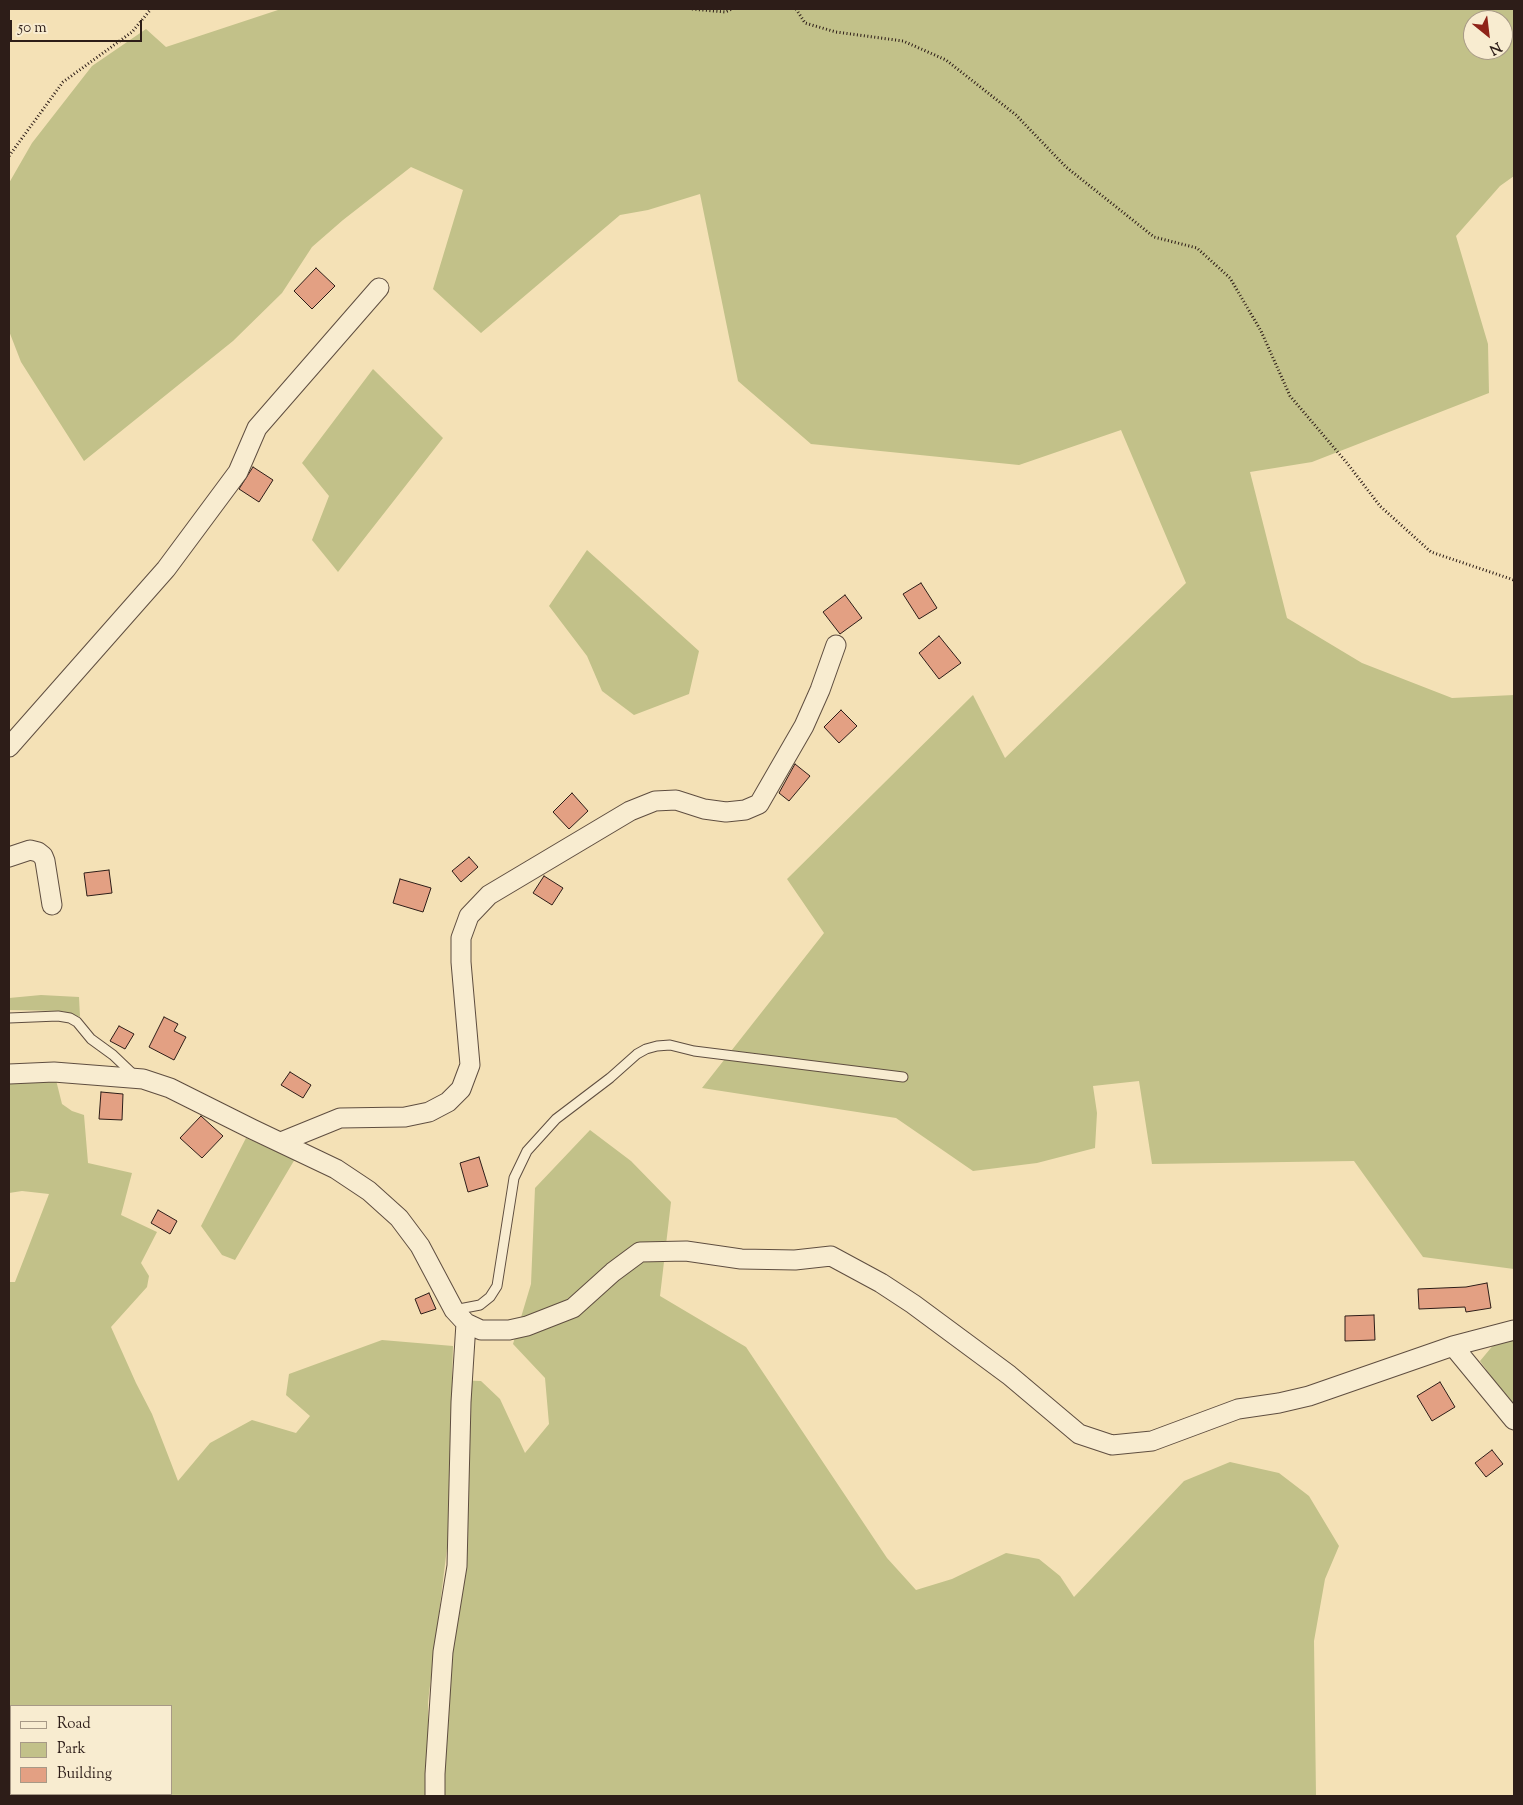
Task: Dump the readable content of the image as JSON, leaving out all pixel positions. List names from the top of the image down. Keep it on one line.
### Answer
{"legend":["Road","Park","Building"],"scale_bar":"50 m","north":"bottom right"}
